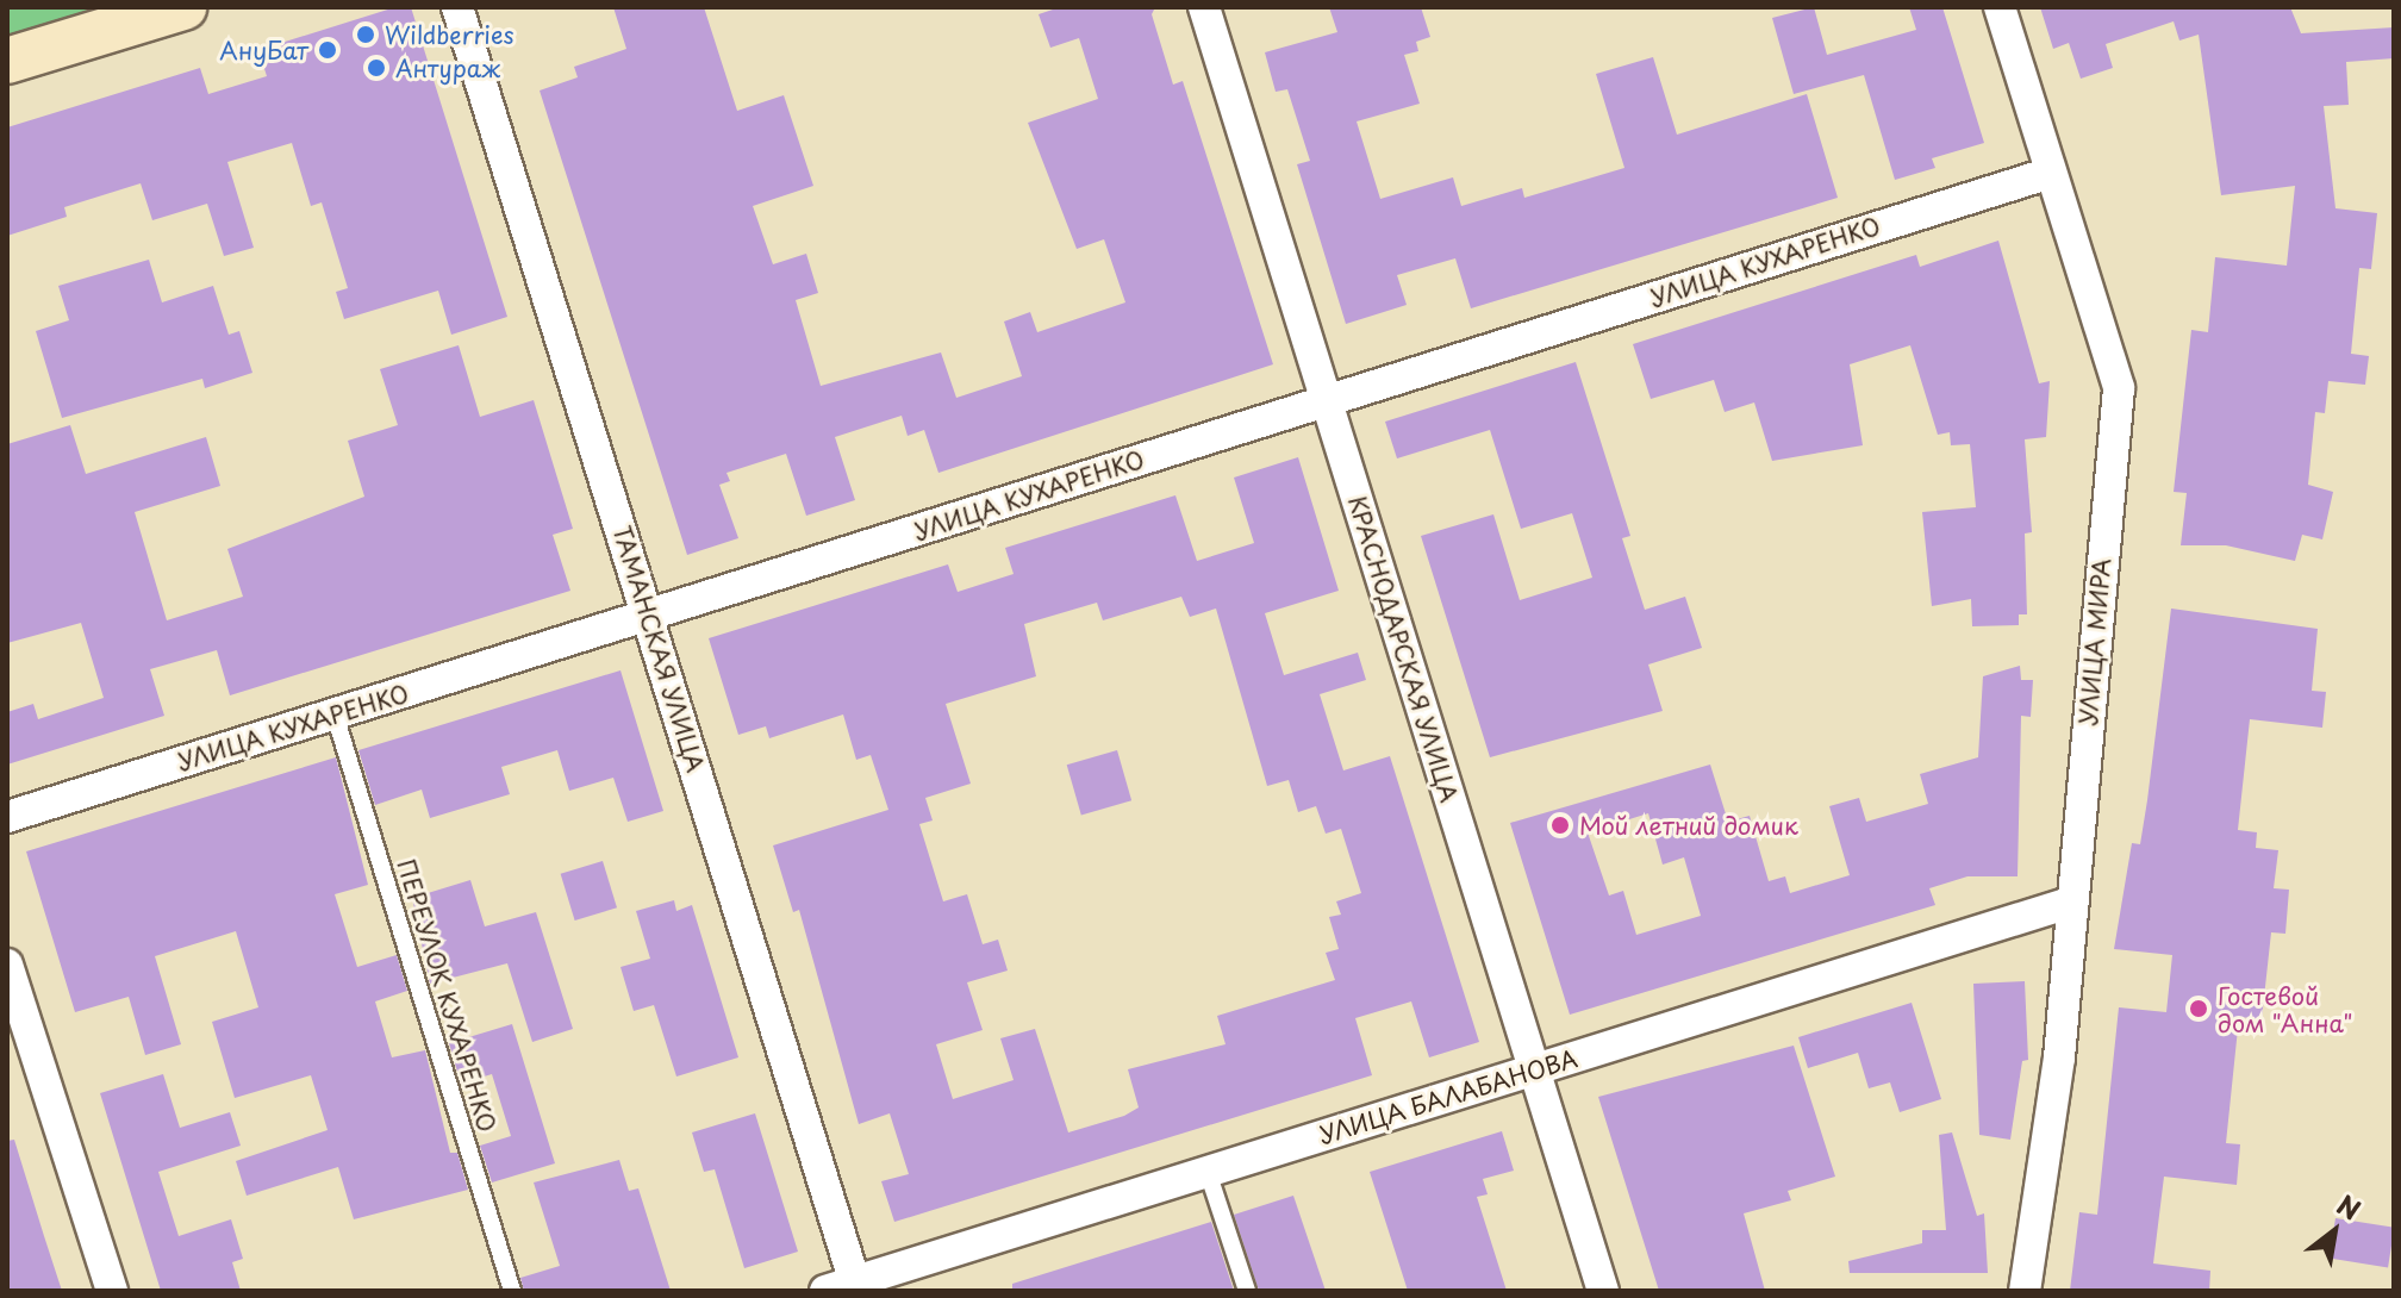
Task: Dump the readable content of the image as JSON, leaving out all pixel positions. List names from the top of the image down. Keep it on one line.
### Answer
{"streets":{"street":["УЛИЦА КУХАРЕНКО","УЛИЦА МИРА","ТАМАНСКАЯ УЛИЦА","КРАСНОДАРСКАЯ УЛИЦА","УЛИЦА БАЛАБАНОВА"],"lane":["ПЕРЕУЛОК КУХАРЕНКО"]},"crossings":[["УЛИЦА КУХАРЕНКО","УЛИЦА МИРА"],["УЛИЦА КУХАРЕНКО","ТАМАНСКАЯ УЛИЦА"],["УЛИЦА КУХАРЕНКО","КРАСНОДАРСКАЯ УЛИЦА"],["УЛИЦА КУХАРЕНКО","ПЕРЕУЛОК КУХАРЕНКО"],["УЛИЦА МИРА","УЛИЦА БАЛАБАНОВА"],["ТАМАНСКАЯ УЛИЦА","УЛИЦА БАЛАБАНОВА"],["КРАСНОДАРСКАЯ УЛИЦА","УЛИЦА БАЛАБАНОВА"]],"places":["Wildberries","АнуБат","Антураж","Мой летний домик","Гостевой дом \"Анна\""],"north":"top right"}
